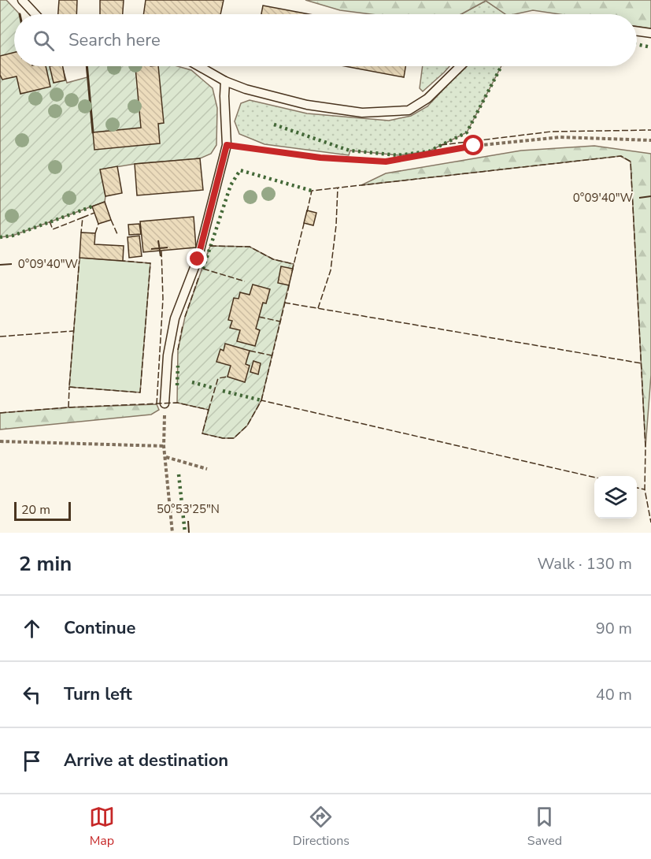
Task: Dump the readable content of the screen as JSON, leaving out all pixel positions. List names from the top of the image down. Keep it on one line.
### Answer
{"scale_bar":"20 m","page":{"search":"Search here","scale":"20 m","heading":["2 min","Walk · 130 m"],"list":[["Continue","90 m"],["Turn left","40 m"],"Arrive at destination"],"nav":["Map","Directions","Saved"]},"coordinates":["0°09'40\"W","50°53'25\"N"]}
